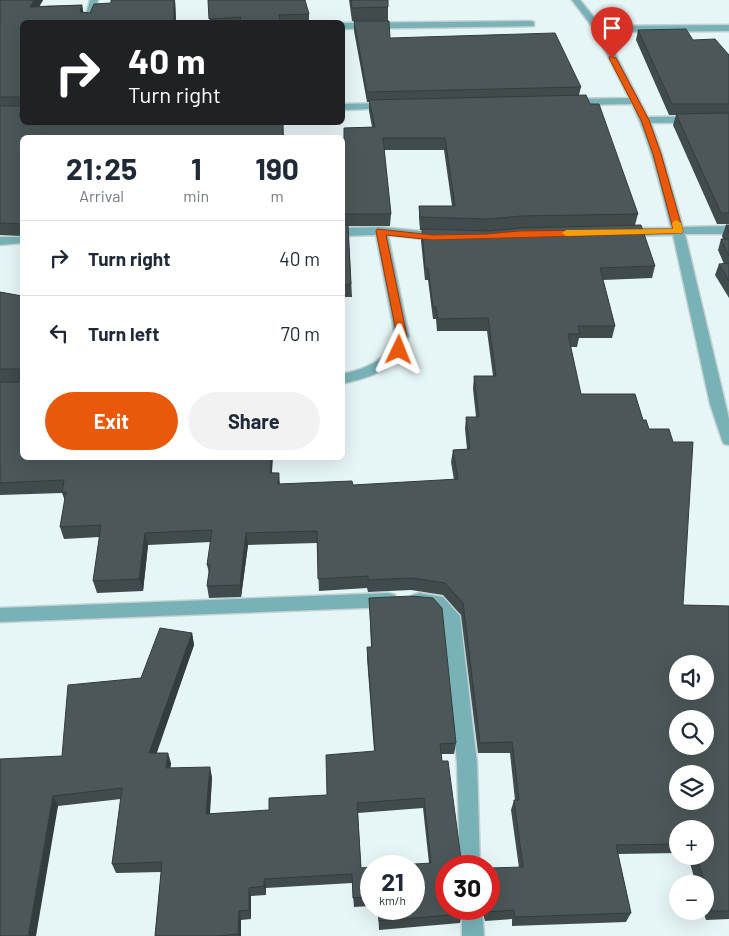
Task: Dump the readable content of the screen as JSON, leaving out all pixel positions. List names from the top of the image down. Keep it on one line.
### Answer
{"page":{"turn":["40 m","Turn right"],"eta":["21:25","Arrival","1","min","190","m"],"list":[{"name":"Turn right","value":"40 m"},{"name":"Turn left","value":"70 m"}],"buttons":["Exit","Share"],"map_buttons":["+","−"],"speed":"21 km/h","limit":"30"}}
